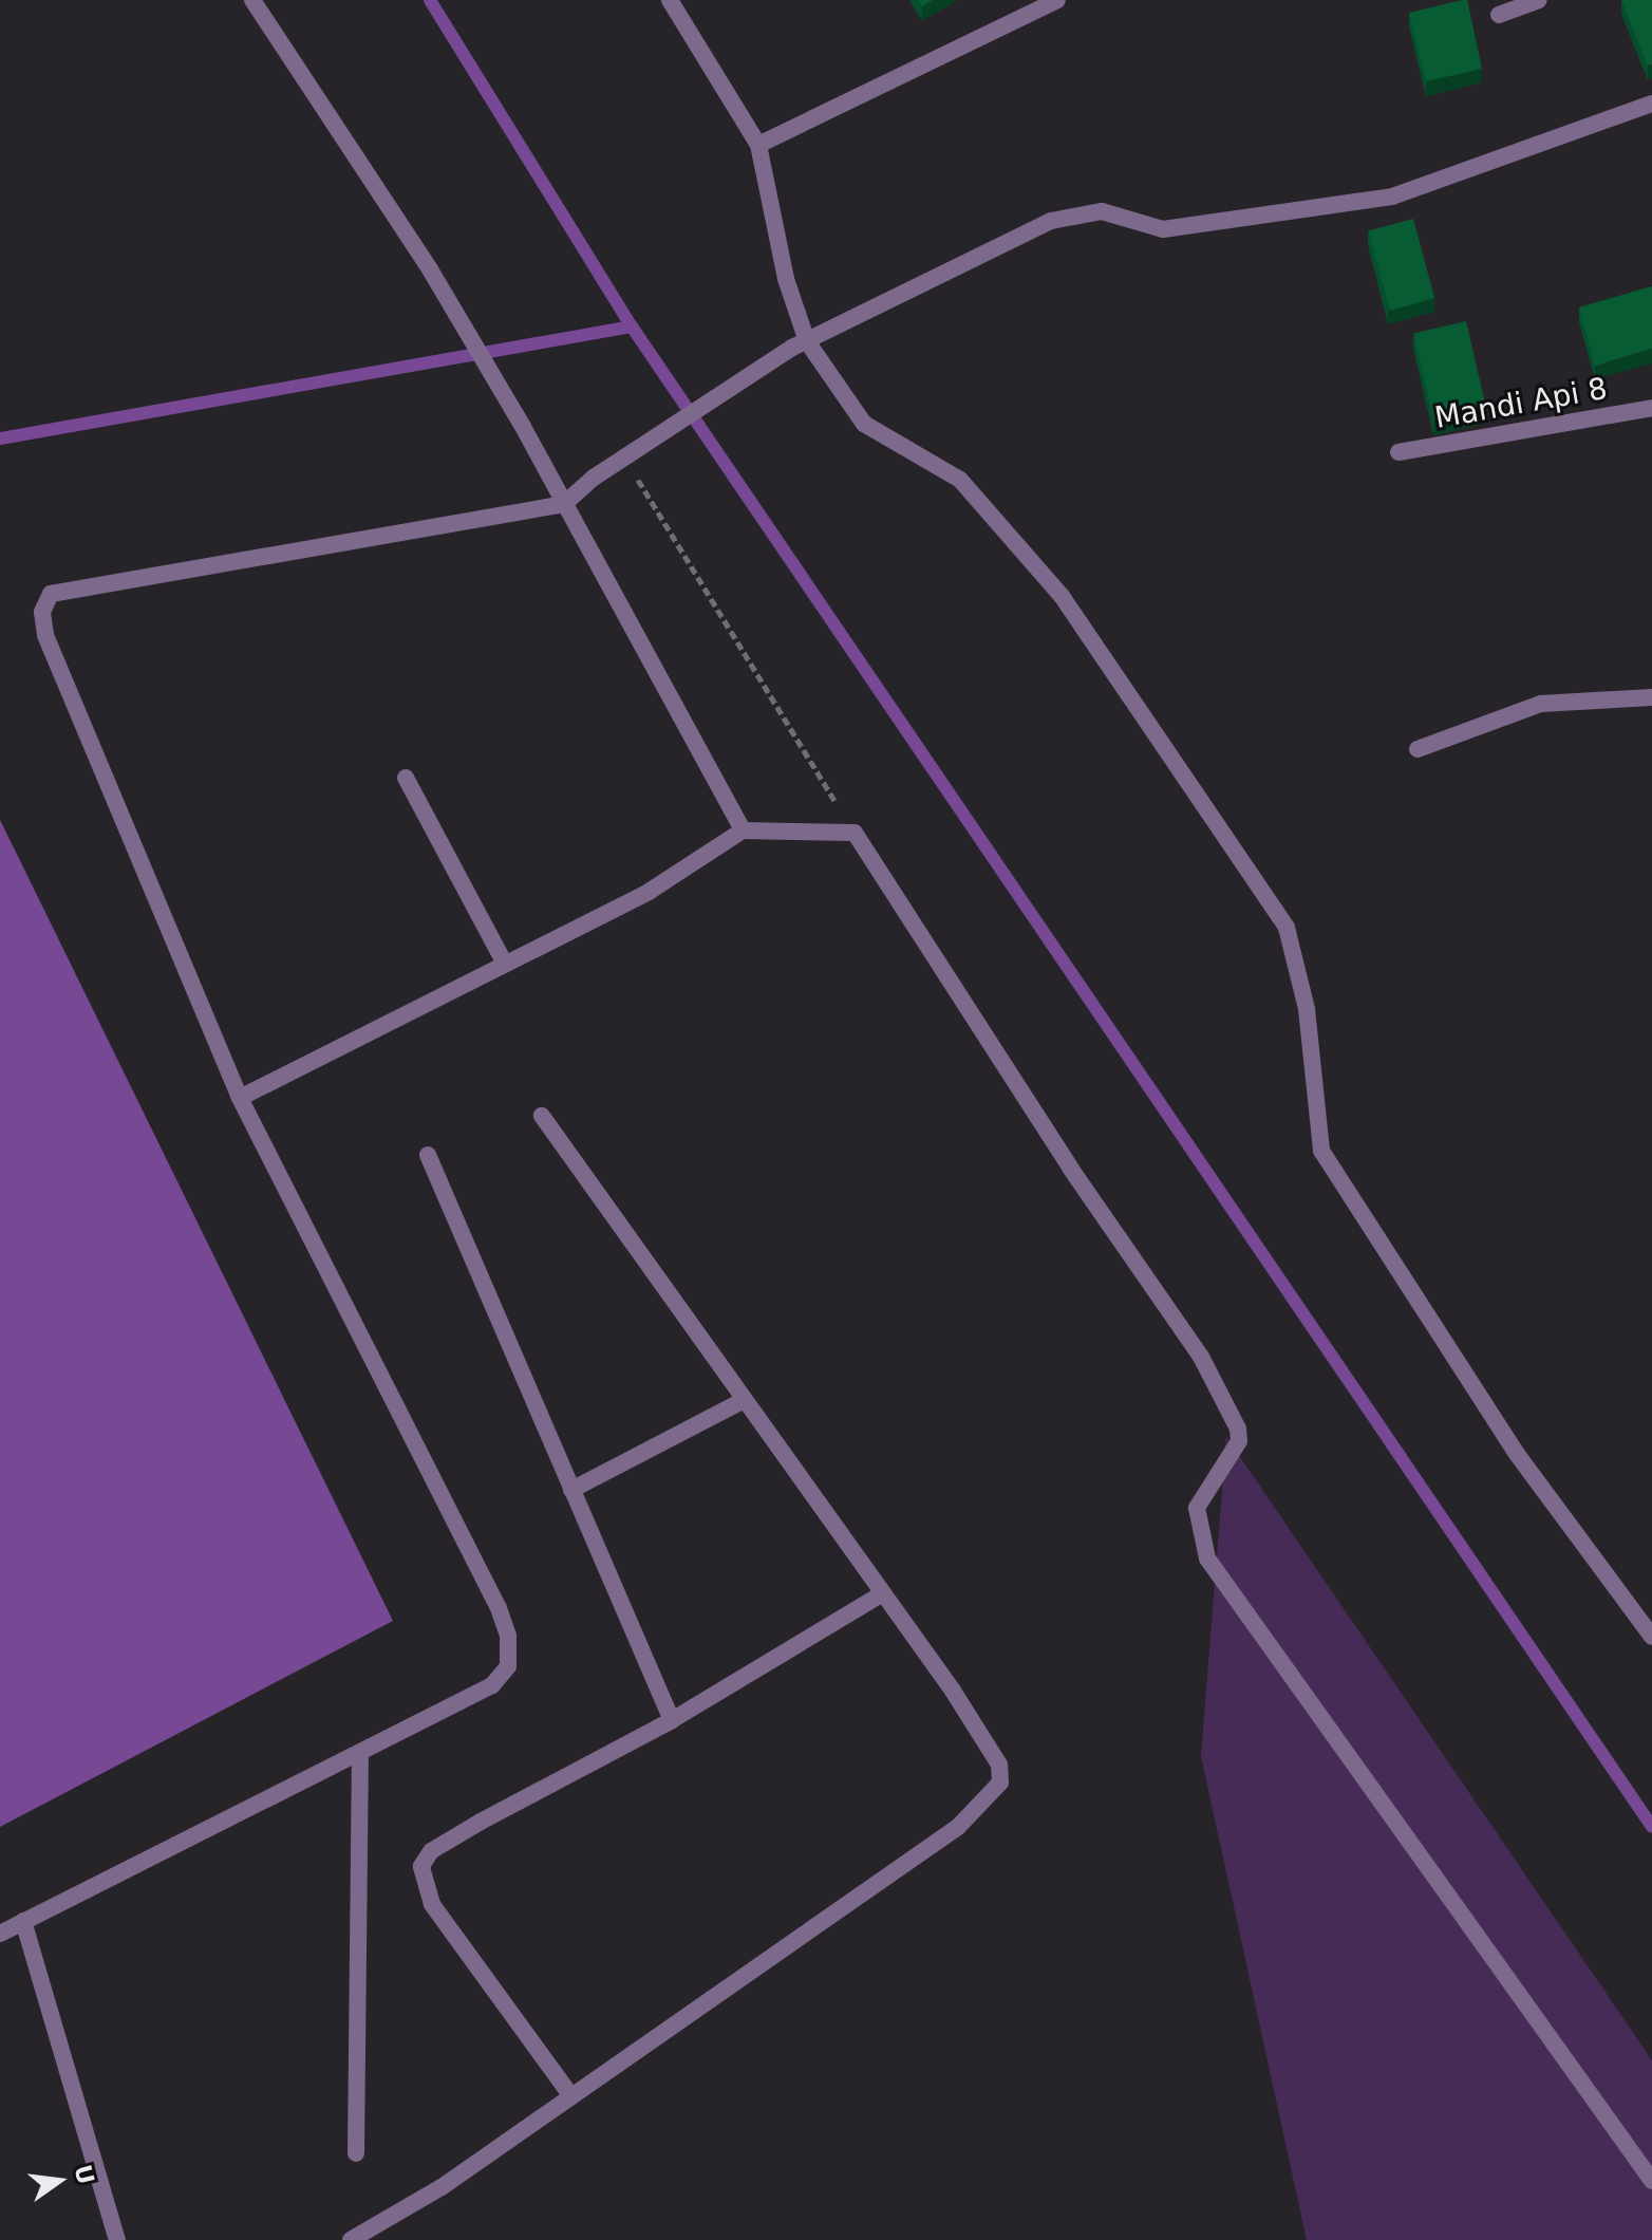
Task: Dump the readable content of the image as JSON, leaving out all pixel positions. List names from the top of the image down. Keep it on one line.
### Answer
{"streets":{"street":["Mandi Api 8"]},"north":"right"}
